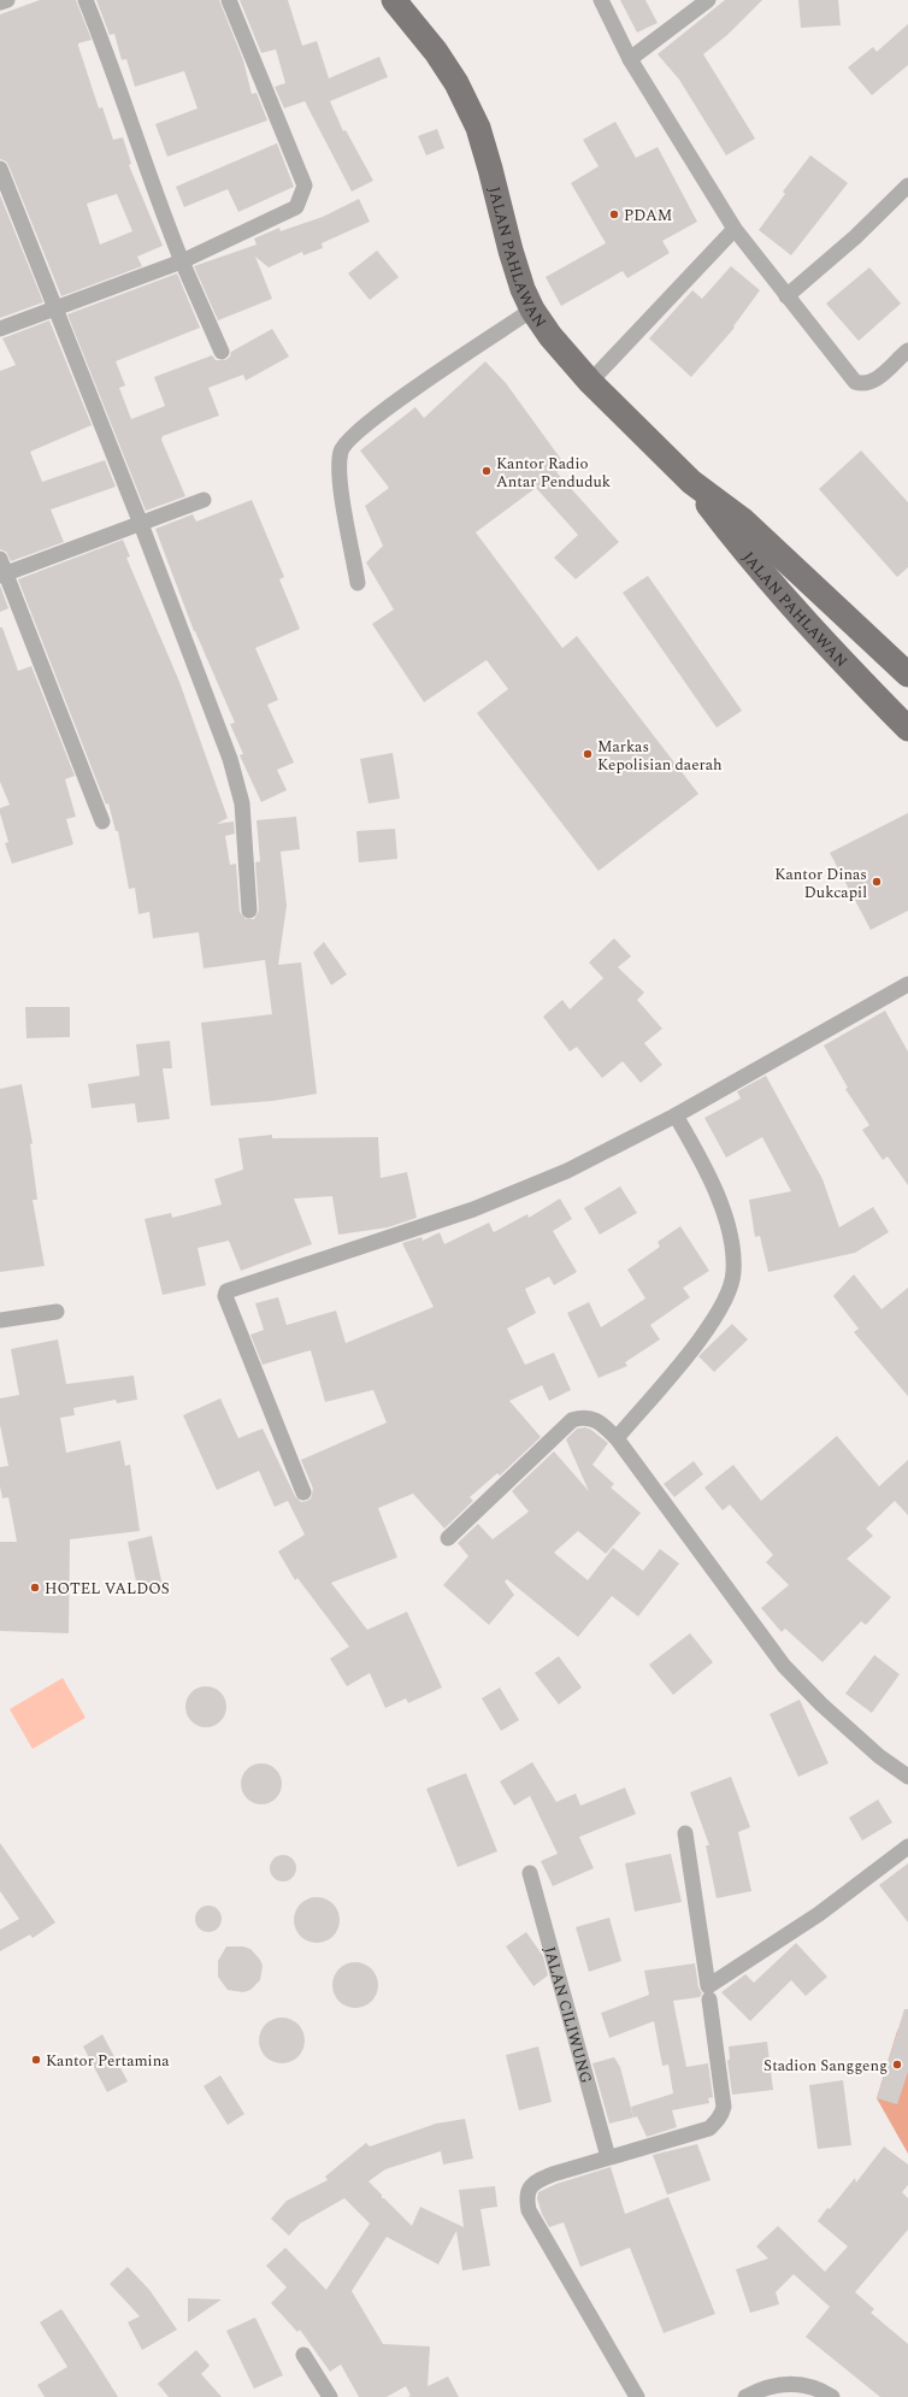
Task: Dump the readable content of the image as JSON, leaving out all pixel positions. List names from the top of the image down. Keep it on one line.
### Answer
{"streets":{"main road":["JALAN PAHLAWAN"],"street":["JALAN CILIWUNG"]},"places":["PDAM","Kantor Radio Antar Penduduk","Markas Kepolisian daerah","Kantor Dinas Dukcapil","HOTEL VALDOS","Kantor Pertamina","Stadion Sanggeng"]}
